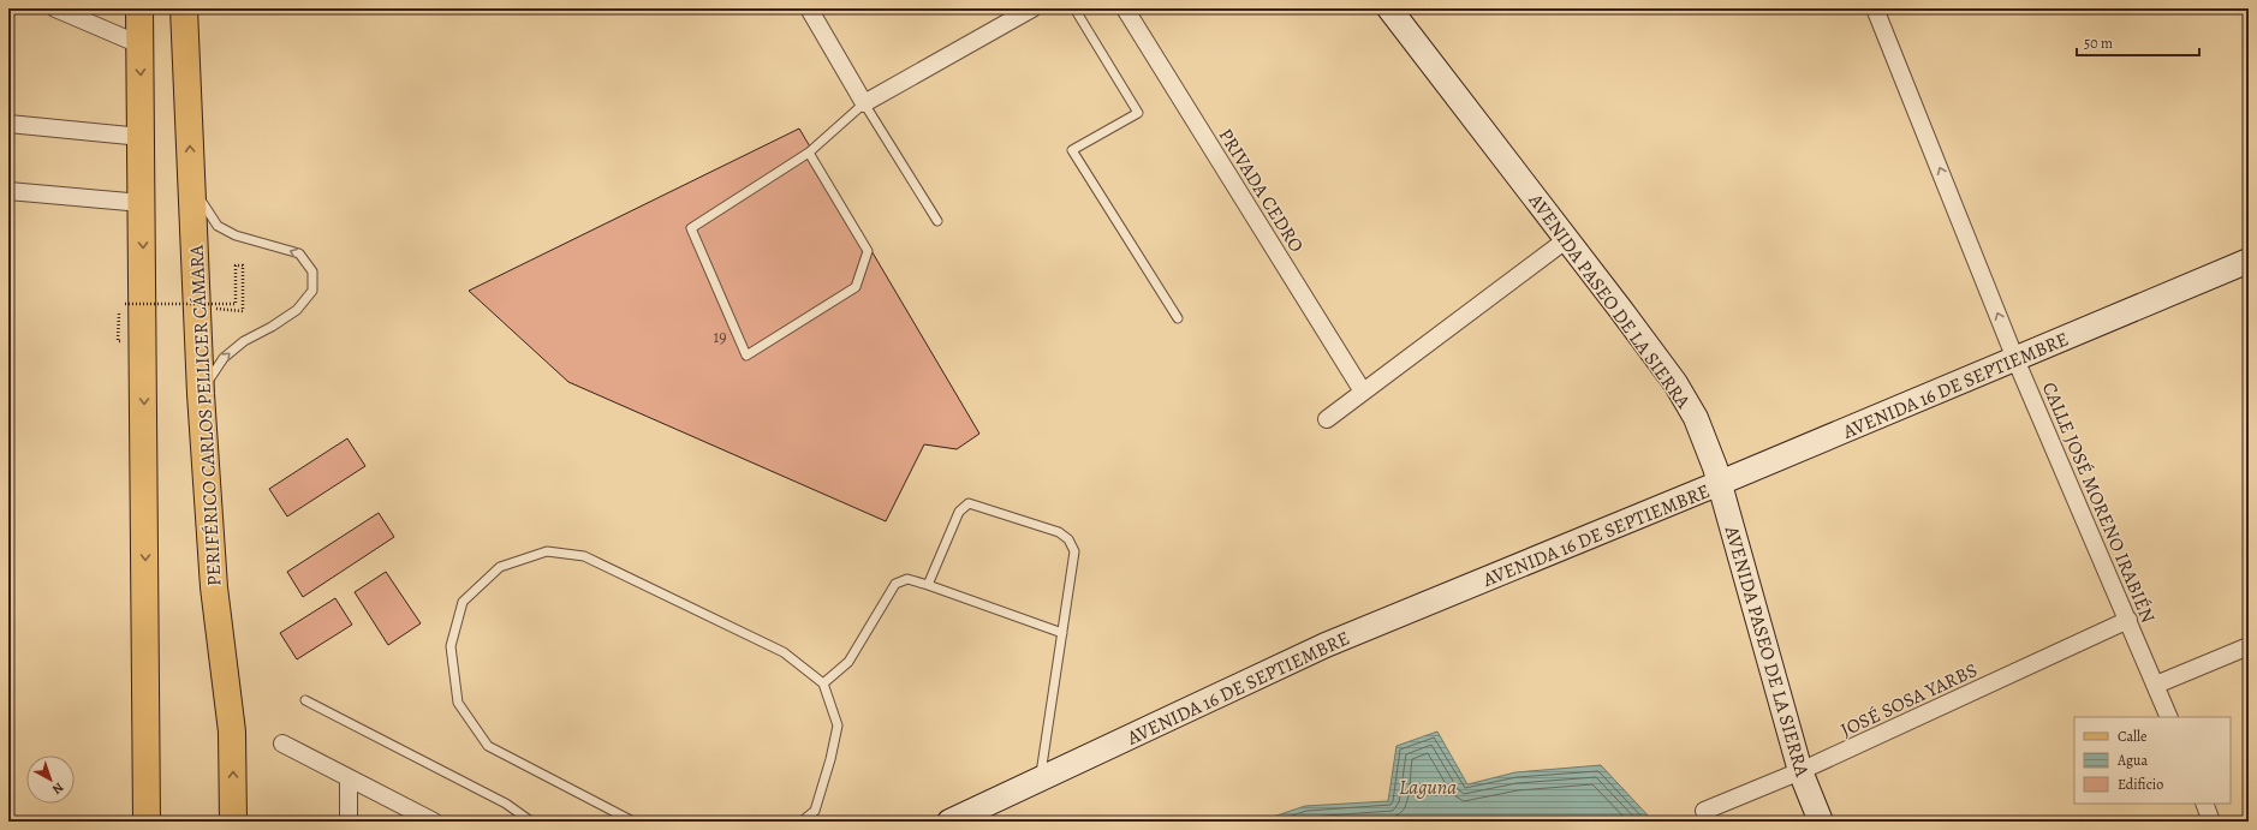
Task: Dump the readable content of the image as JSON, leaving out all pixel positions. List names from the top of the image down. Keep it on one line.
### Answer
{"streets":{"main road":["AVENIDA PASEO DE LA SIERRA","AVENIDA 16 DE SEPTIEMBRE","PERIFÉRICO CARLOS PELLICER CÁMARA"],"street":["PRIVADA CEDRO","CALLE JOSÉ MORENO IRABIÉN","JOSÉ SOSA YARBS"]},"crossings":[["AVENIDA PASEO DE LA SIERRA","AVENIDA 16 DE SEPTIEMBRE"],["AVENIDA PASEO DE LA SIERRA","JOSÉ SOSA YARBS"],["AVENIDA 16 DE SEPTIEMBRE","CALLE JOSÉ MORENO IRABIÉN"],["CALLE JOSÉ MORENO IRABIÉN","JOSÉ SOSA YARBS"]],"one_way":["CALLE JOSÉ MORENO IRABIÉN"],"water":["Laguna"],"house_numbers":["19"],"legend":["Calle","Agua","Edificio"],"scale_bar":"50 m","north":"bottom right"}
